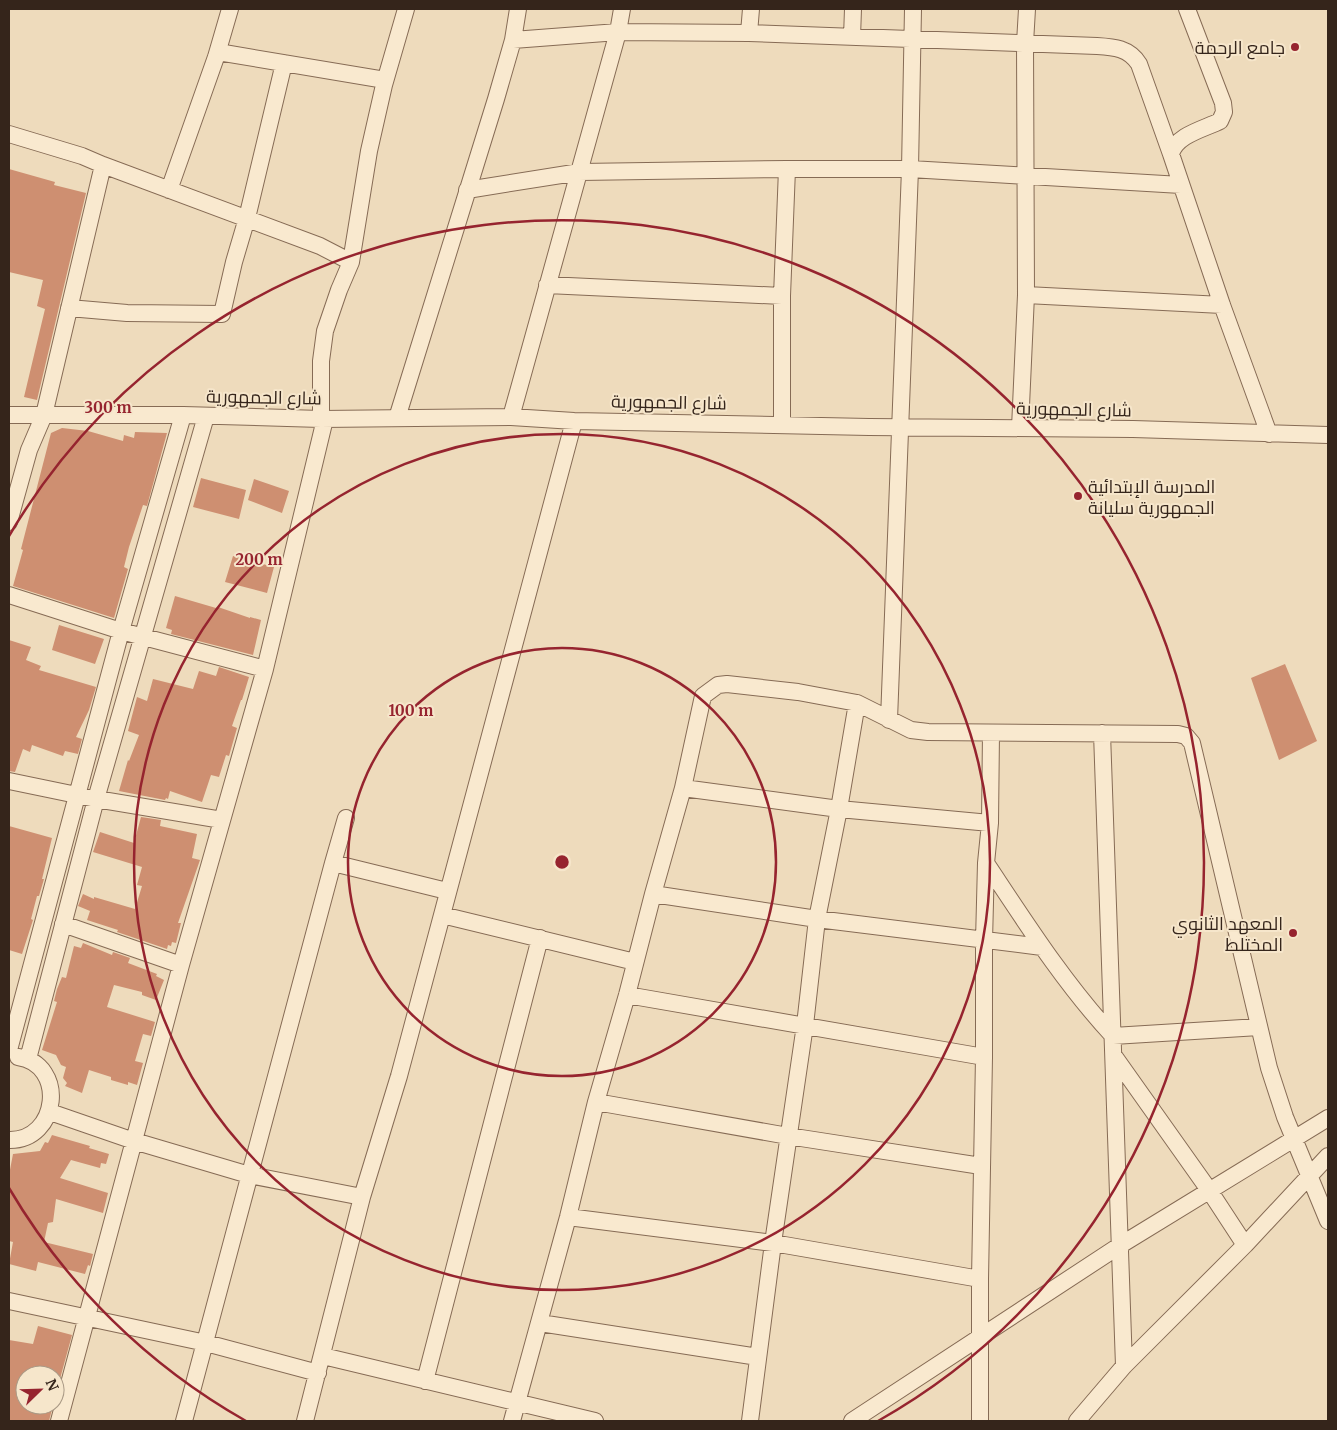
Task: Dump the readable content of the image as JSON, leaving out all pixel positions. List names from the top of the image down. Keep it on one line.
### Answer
{"streets":{"street":["شارع الجمهورية"]},"places":["جامع الرحمة","المدرسة الإبتدائية الجمهورية سليانة","المعهد الثانوي المختلط"],"north":"top right","rings":["300 m","200 m","100 m"]}
